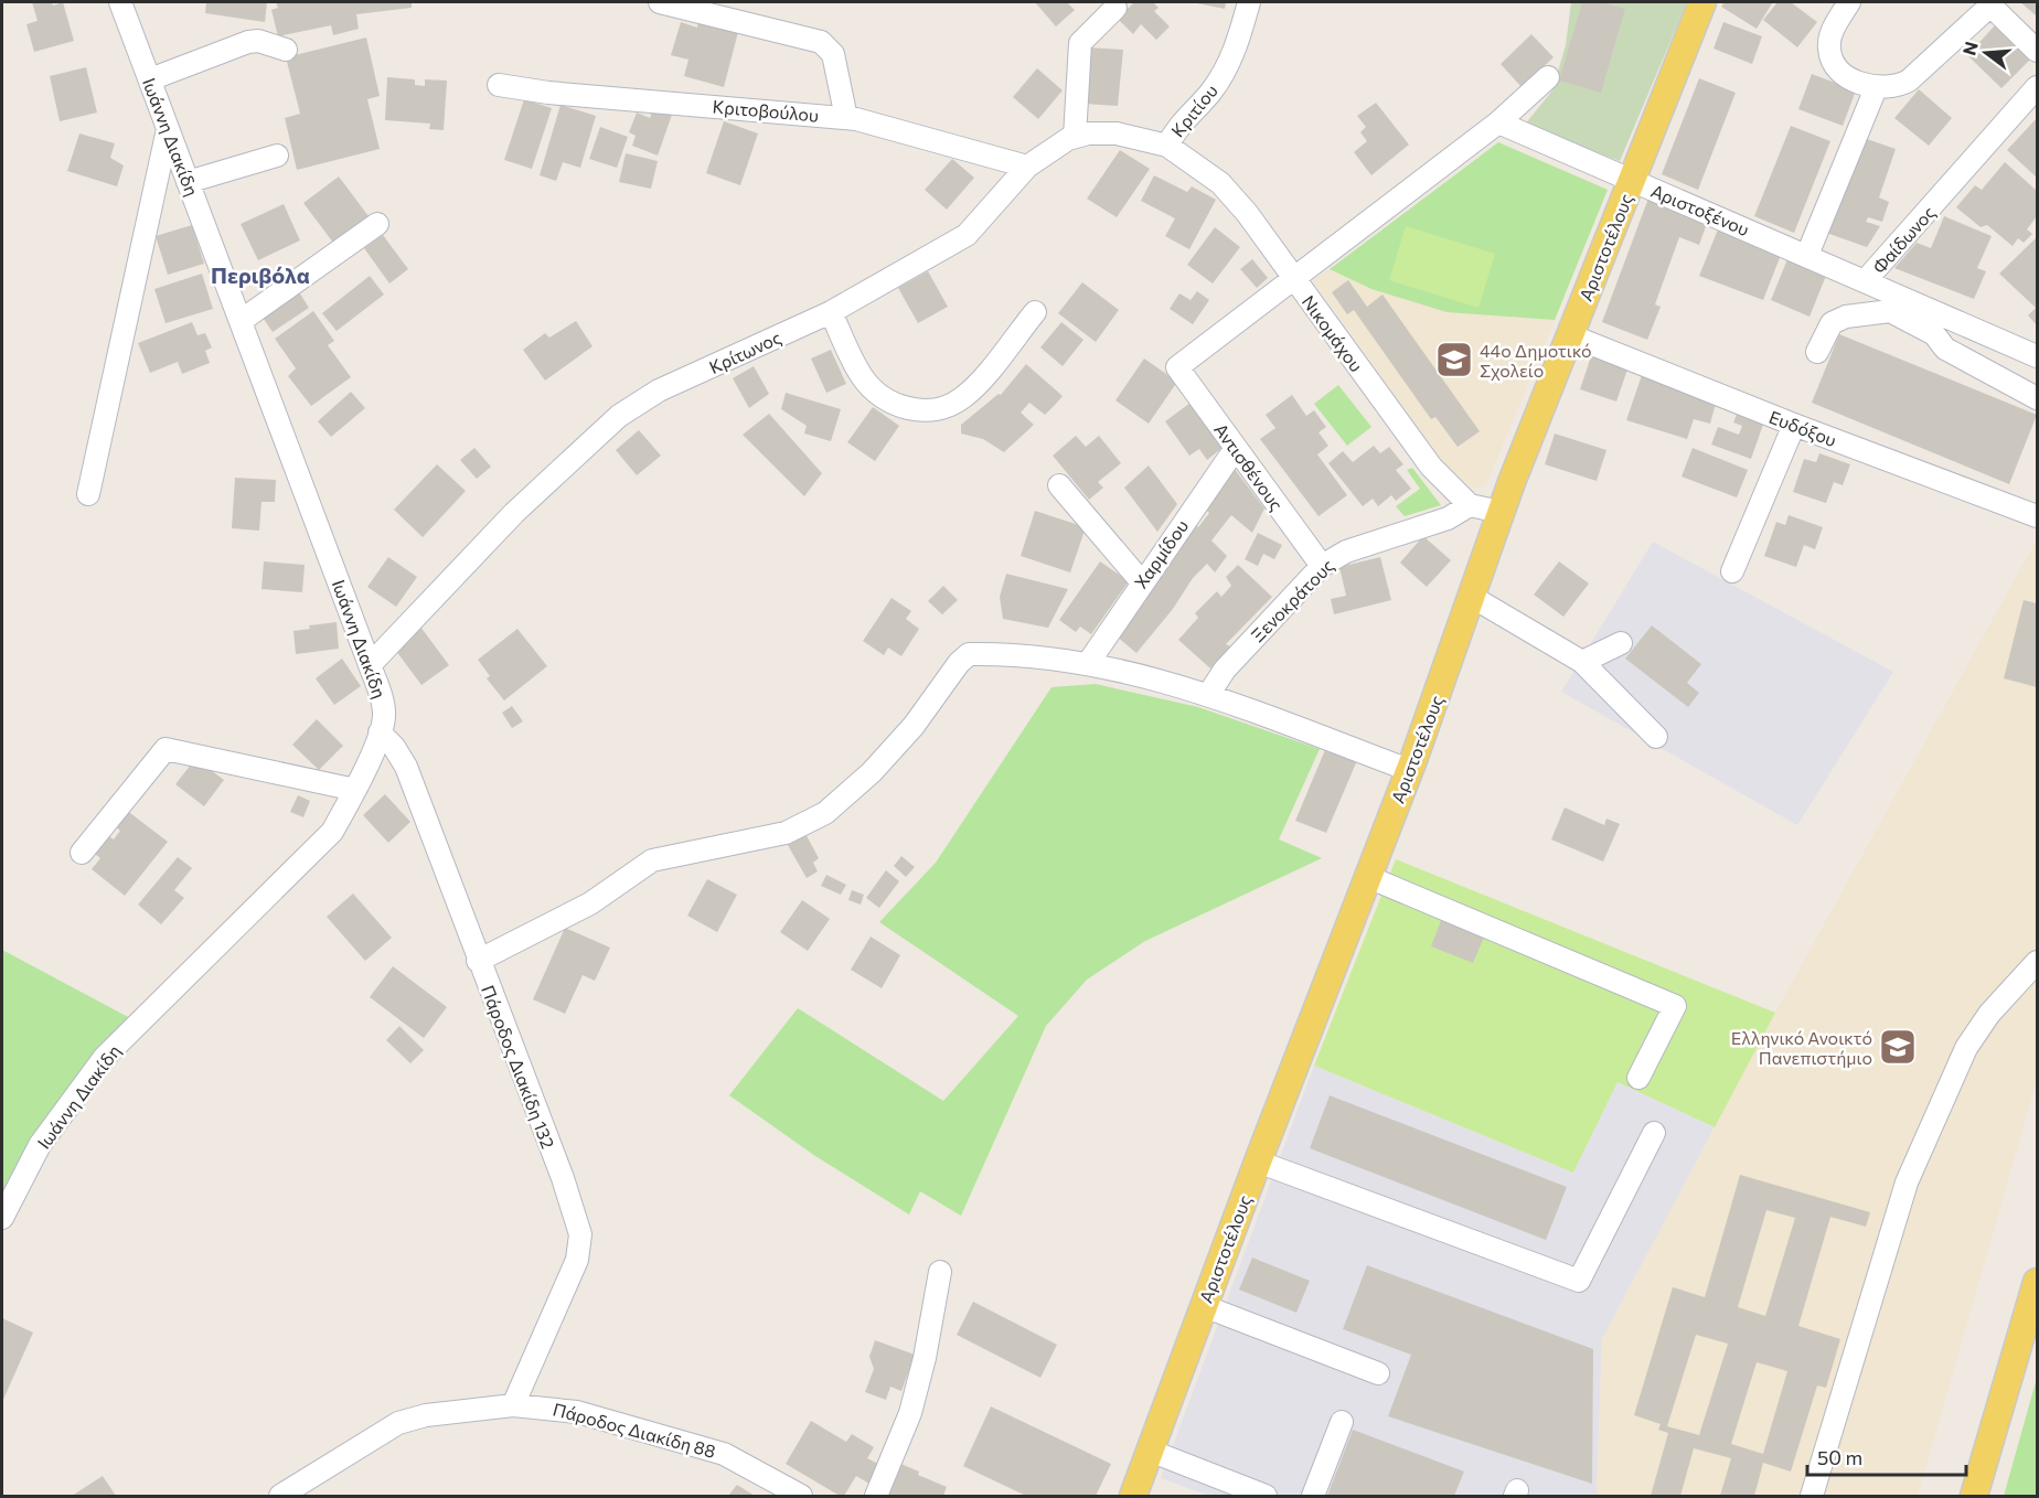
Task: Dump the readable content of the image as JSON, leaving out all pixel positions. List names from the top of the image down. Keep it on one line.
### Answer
{"streets":{"main road":["Αριστοτέλους"],"street":["Κριτοβούλου","Κριτίου","Ιωάννη Διακίδη","Αριστοξένου","Φαίδωνος","Νικομάχου","Κρίτωνος","Ευδόξου","Αντισθένους","Χαρμίδου","Ξενοκράτους","Πάροδος Διακίδη 132","Πάροδος Διακίδη 88"]},"crossings":[["Κριτοβούλου","Κρίτωνος"],["Κριτίου","Νικομάχου"],["Κριτίου","Κρίτωνος"],["Ιωάννη Διακίδη","Κρίτωνος"],["Ιωάννη Διακίδη","Πάροδος Διακίδη 132"],["Αριστοξένου","Φαίδωνος"],["Αριστοξένου","Αριστοτέλους"],["Αριστοτέλους","Ευδόξου"],["Νικομάχου","Κρίτωνος"],["Νικομάχου","Αντισθένους"],["Νικομάχου","Ξενοκράτους"],["Αντισθένους","Χαρμίδου"],["Αντισθένους","Ξενοκράτους"],["Πάροδος Διακίδη 132","Πάροδος Διακίδη 88"]],"districts":["Περιβόλα"],"places":{"school or university":["44ο Δημοτικό Σχολείο","Ελληνικό Ανοικτό Πανεπιστήμιο"]},"scale_bar":"50 m","north":"left"}
